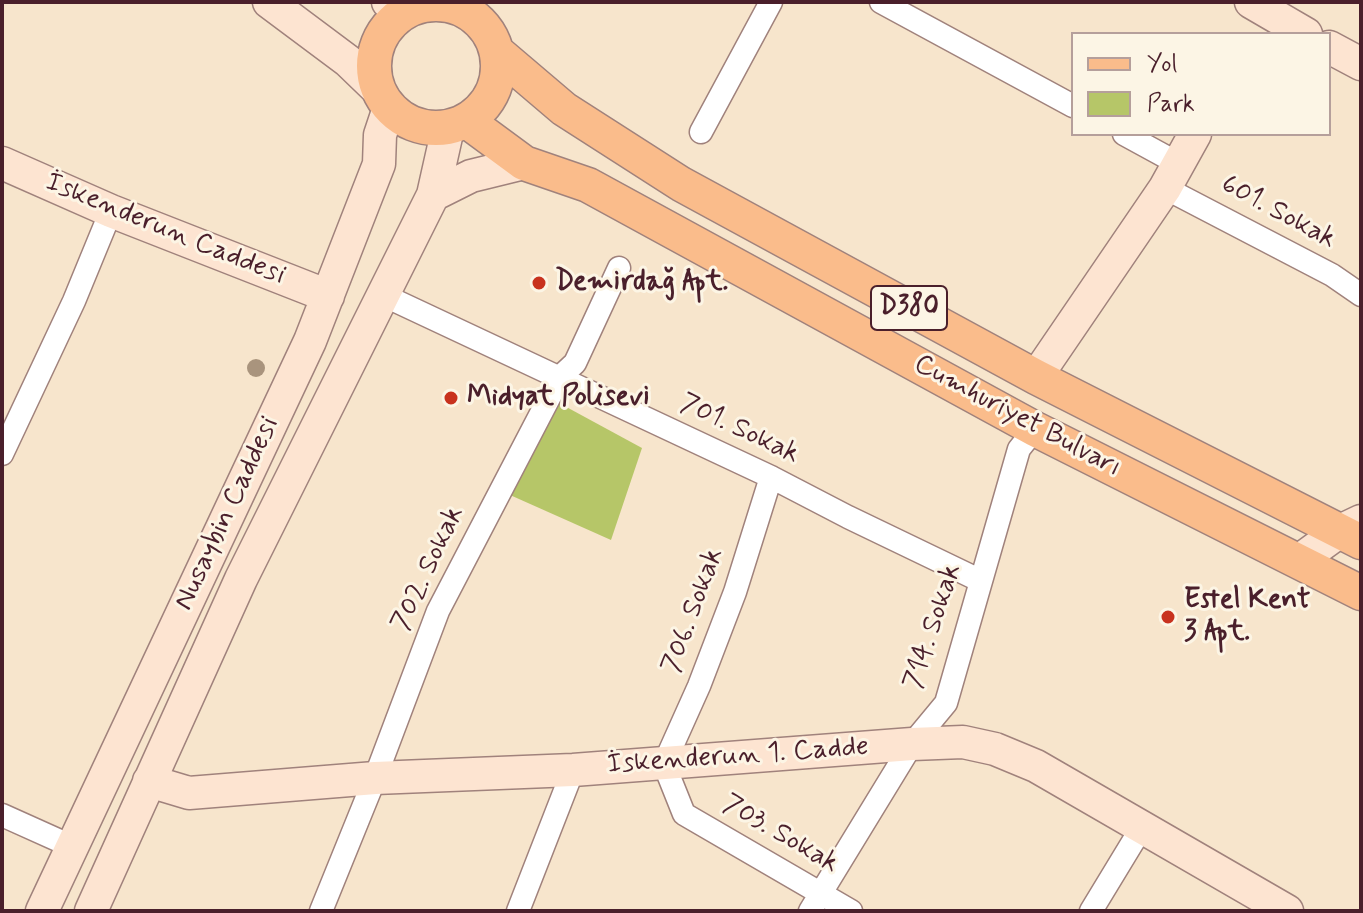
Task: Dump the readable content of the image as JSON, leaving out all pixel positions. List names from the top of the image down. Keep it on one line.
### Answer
{"streets":{"main road":["İskenderun Caddesi","D380","Cumhuriyet Bulvarı","Nusaybin Caddesi","İskenderun 1. Cadde"],"street":["601. Sokak","701. Sokak","702. Sokak","706. Sokak","714. Sokak","703. Sokak"]},"crossings":[["İskenderun Caddesi","Nusaybin Caddesi"],["D380","Cumhuriyet Bulvarı"],["D380","Nusaybin Caddesi"],["Cumhuriyet Bulvarı","Nusaybin Caddesi"],["Cumhuriyet Bulvarı","714. Sokak"],["701. Sokak","Nusaybin Caddesi"],["701. Sokak","702. Sokak"],["701. Sokak","706. Sokak"],["701. Sokak","714. Sokak"],["Nusaybin Caddesi","İskenderun 1. Cadde"],["702. Sokak","İskenderun 1. Cadde"],["706. Sokak","İskenderun 1. Cadde"],["706. Sokak","703. Sokak"],["714. Sokak","İskenderun 1. Cadde"],["714. Sokak","703. Sokak"],["İskenderun 1. Cadde","703. Sokak"]],"places":["Demirdağ Apt.","Midyat Polisevi","Estel Kent 3 Apt."],"legend":["Yol","Park"]}
